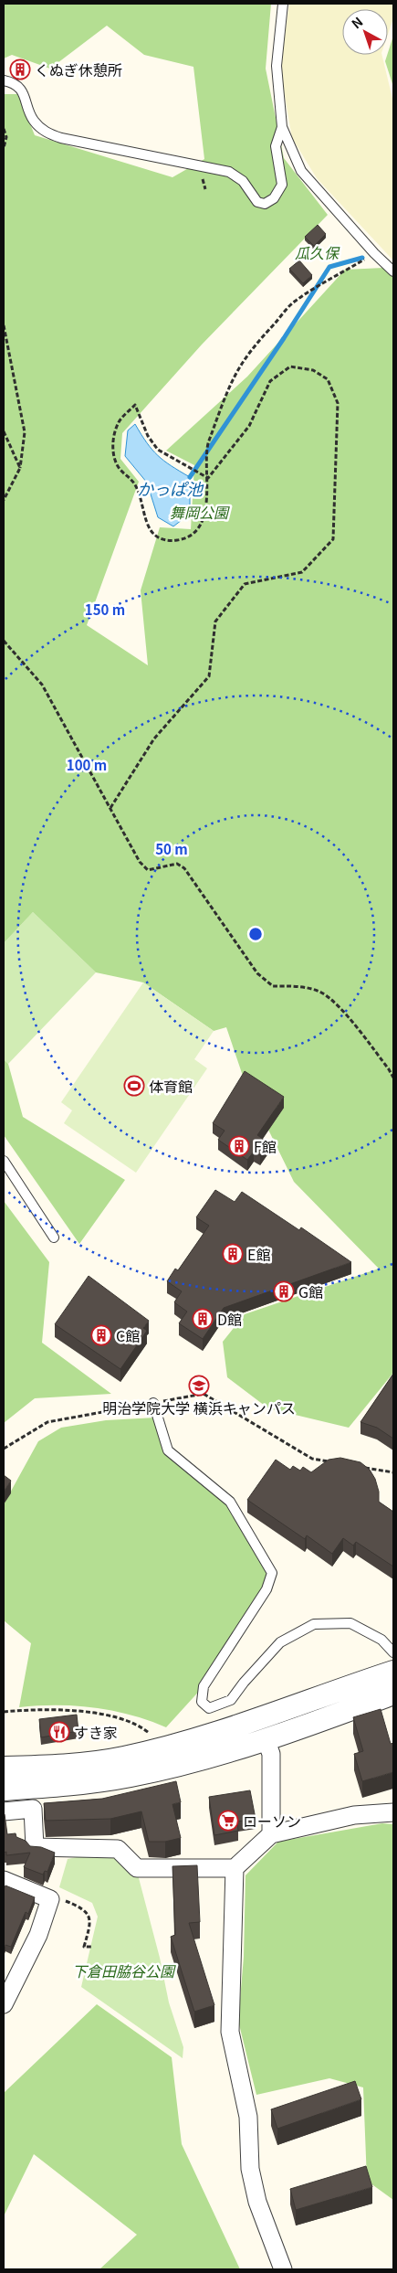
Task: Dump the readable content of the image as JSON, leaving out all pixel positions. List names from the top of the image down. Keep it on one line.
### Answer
{"water":["かっぱ池"],"parks":["瓜久保","舞岡公園","下倉田脇谷公園"],"places":{"building":["くぬぎ休憩所","F館","E館","G館","D館","C館"],"sports":["体育館"],"school or university":["明治学院大学 横浜キャンパス"],"restaurant":["すき家"],"supermarket":["ローソン"]},"north":"top left","rings":["150 m","100 m","50 m"]}
